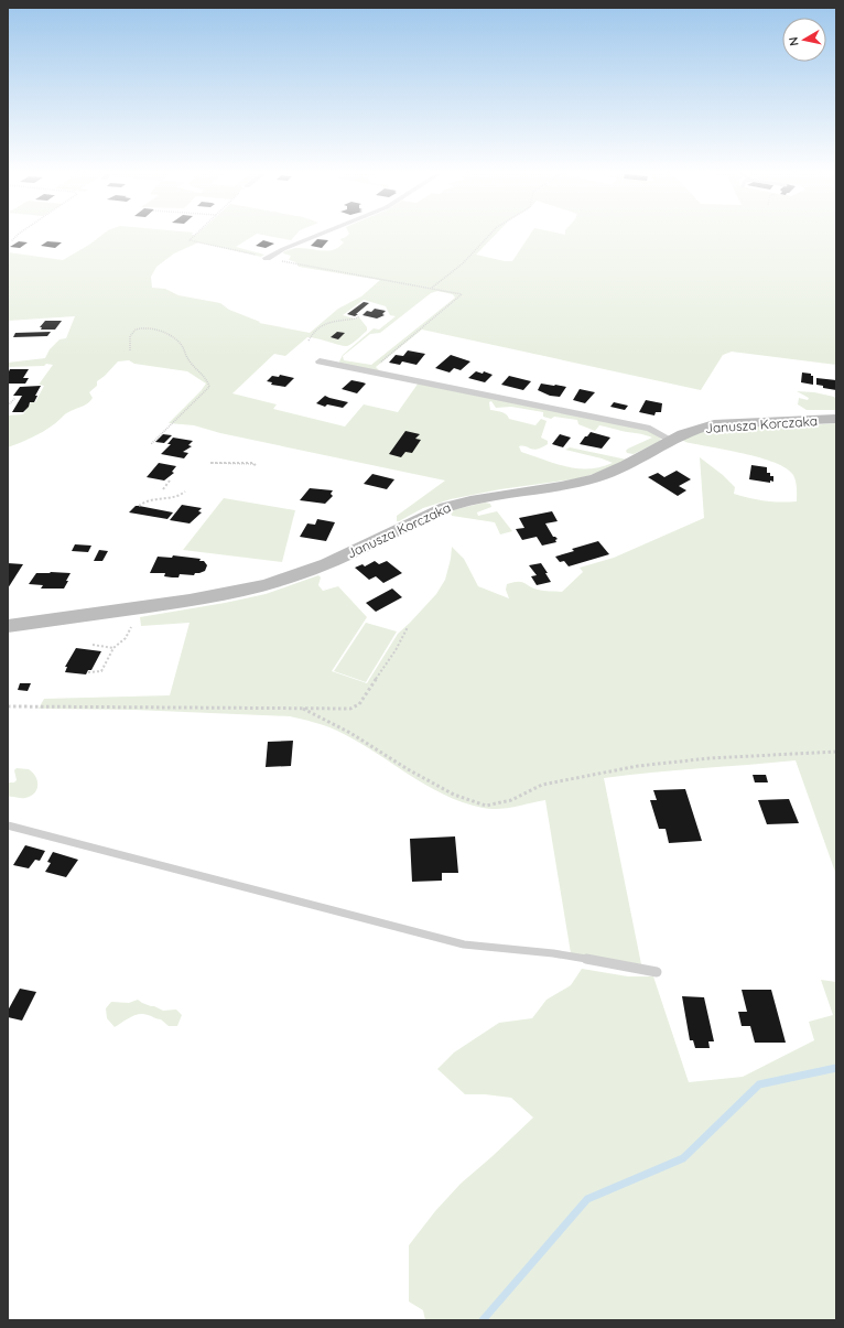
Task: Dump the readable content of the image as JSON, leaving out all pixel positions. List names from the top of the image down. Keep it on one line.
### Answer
{"streets":{"street":["Janusza Korczaka"]},"north":"left"}
